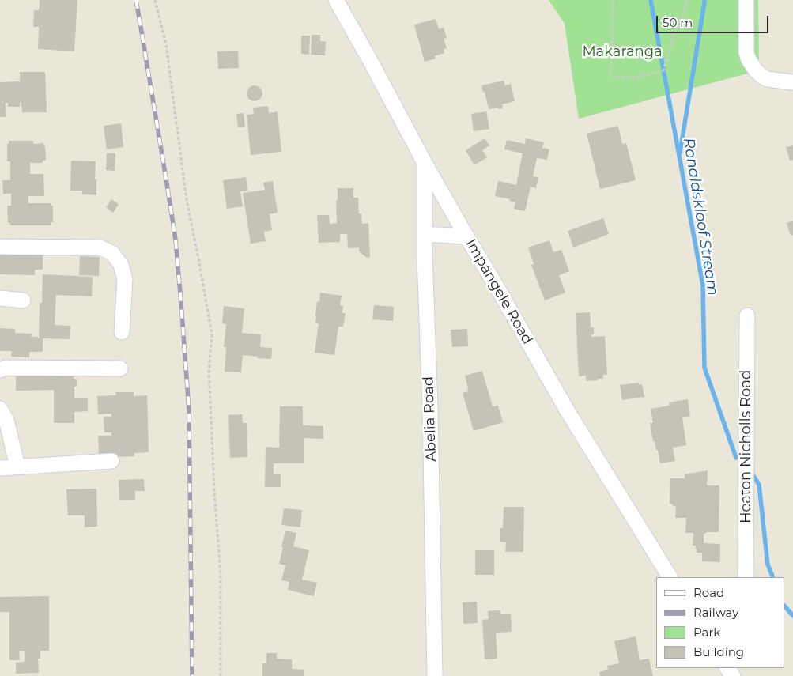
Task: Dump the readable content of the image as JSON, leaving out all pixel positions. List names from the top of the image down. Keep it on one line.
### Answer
{"streets":{"street":["Impangele Road","Abelia Road","Heaton Nicholls Road"]},"crossings":[["Impangele Road","Abelia Road"]],"water":["Ronaldskloof Stream"],"parks":["Makaranga"],"legend":["Road","Railway","Park","Building"],"scale_bar":"50 m"}
